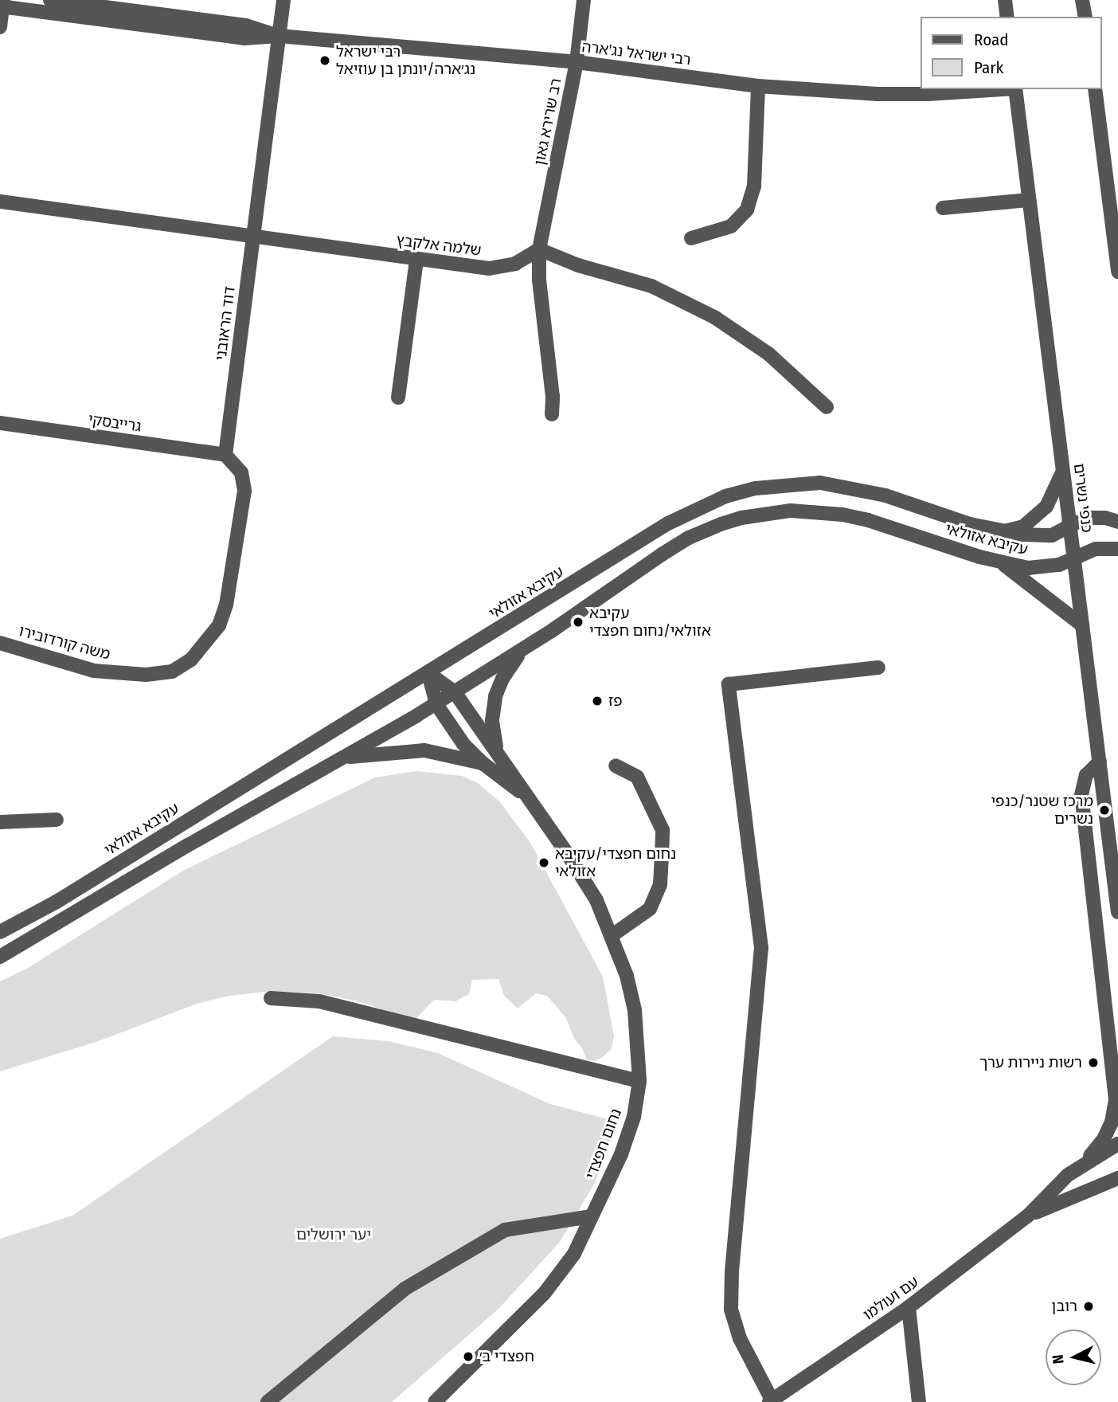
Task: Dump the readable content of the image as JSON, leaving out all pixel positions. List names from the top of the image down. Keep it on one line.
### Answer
{"streets":{"street":["רבי ישראל נג'ארה","רב שרירא גאון","שלמה אלקבץ","דוד הראובני","גרייבסקי","כנפי נשרים","עקיבא אזולאי","משה קורדובירו","נחום חפצדי","עם ועולמו"]},"crossings":[["רבי ישראל נג'ארה","רב שרירא גאון"],["רבי ישראל נג'ארה","דוד הראובני"],["רב שרירא גאון","שלמה אלקבץ"],["שלמה אלקבץ","דוד הראובני"],["דוד הראובני","גרייבסקי"],["דוד הראובני","משה קורדובירו"],["גרייבסקי","משה קורדובירו"],["כנפי נשרים","עקיבא אזולאי"],["עקיבא אזולאי","נחום חפצדי"]],"parks":["יער ירושלים"],"places":["רבי ישראל נג׳ארה/יונתן בן עוזיאל","עקיבא אזולאי/נחום חפצדי","פז","מרכז שטנר/כנפי נשרים","נחום חפצדי/עקיבא אזולאי","רשות ניירות ערך","רובן","חפצדי ב׳"],"legend":["Road","Park"],"north":"left"}
